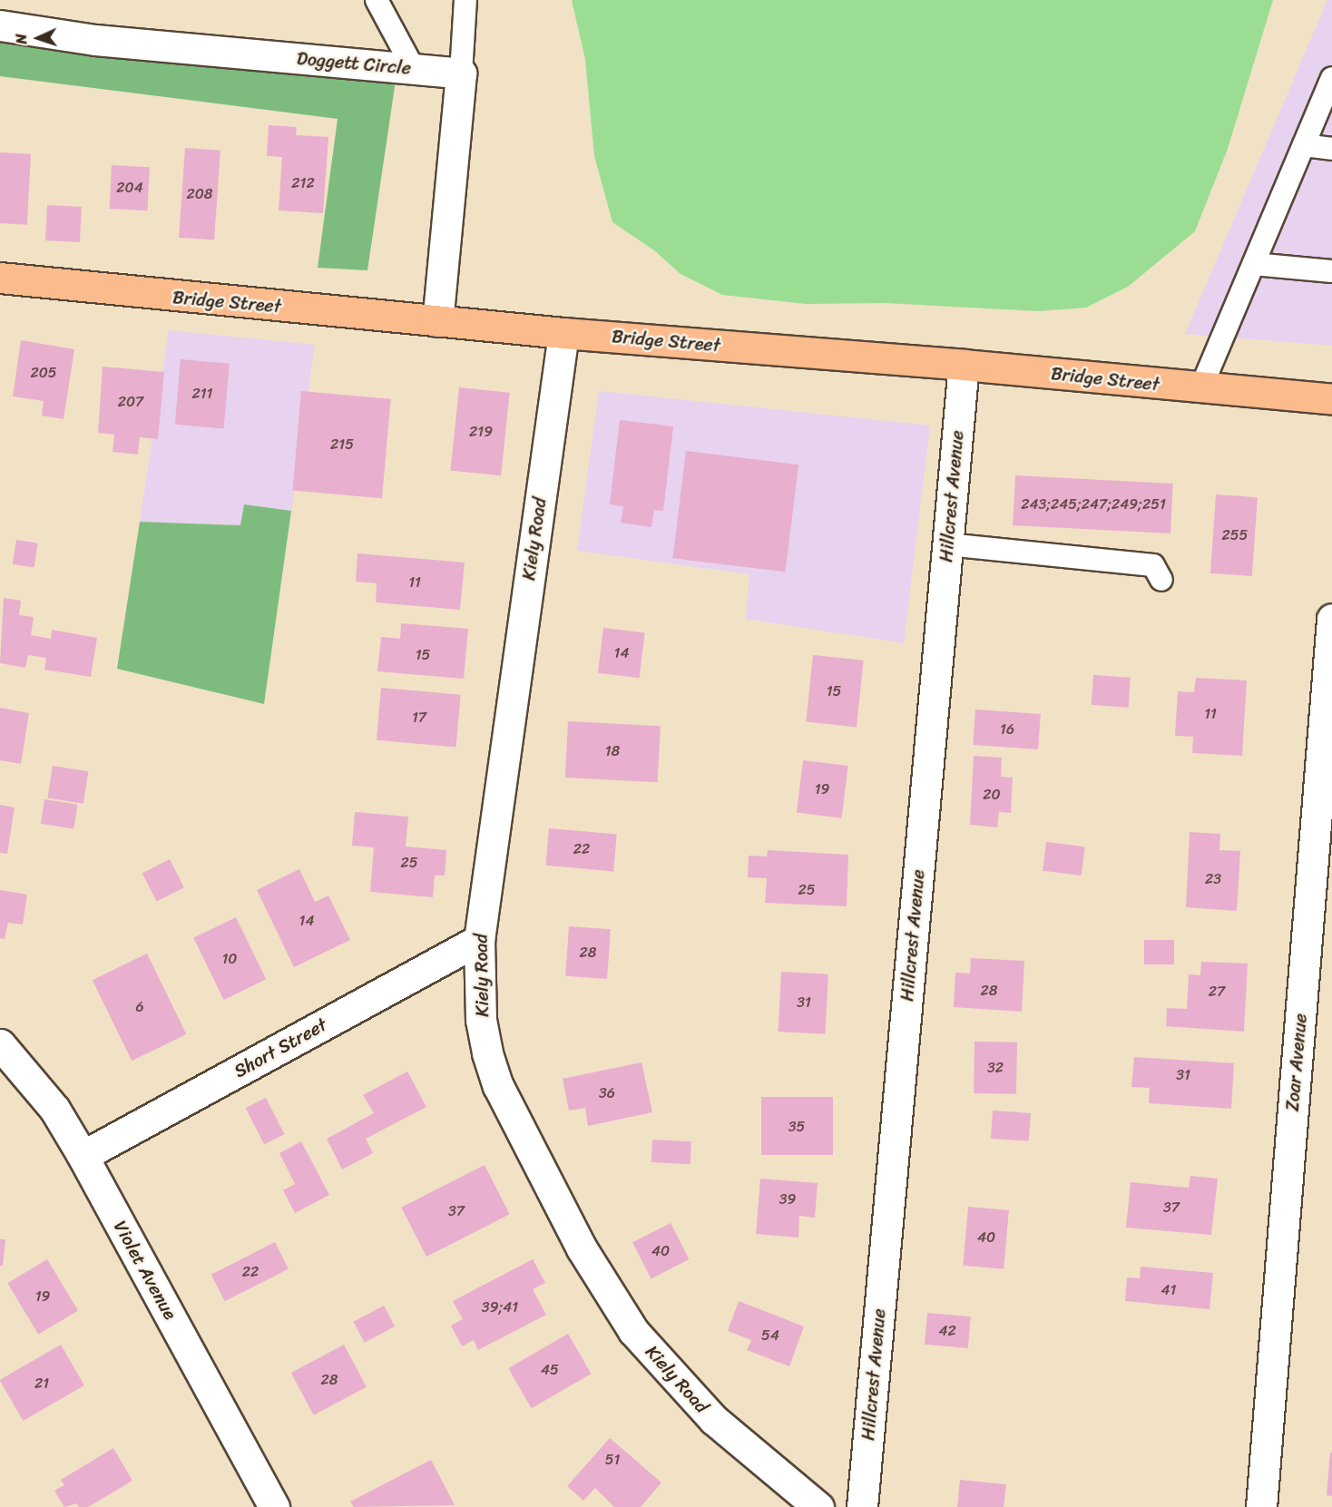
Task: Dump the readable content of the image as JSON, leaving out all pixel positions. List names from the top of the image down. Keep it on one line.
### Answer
{"streets":{"main road":["Bridge Street"],"street":["Doggett Circle","Hillcrest Avenue","Kiely Road","Short Street","Zoar Avenue","Violet Avenue"]},"crossings":[["Bridge Street","Hillcrest Avenue"],["Bridge Street","Kiely Road"],["Kiely Road","Short Street"],["Short Street","Violet Avenue"]],"house_numbers":["212","204","208","205","211","207","219","215","243;245;247;249;251","255","11","14","15","15","11","17","16","18","19","20","22","25","23","25","14","28","10","28","27","31","6","32","31","36","35","39","37","37","40","40","22","41","19","39;41","42","54","45","28","21","51"],"north":"left"}
